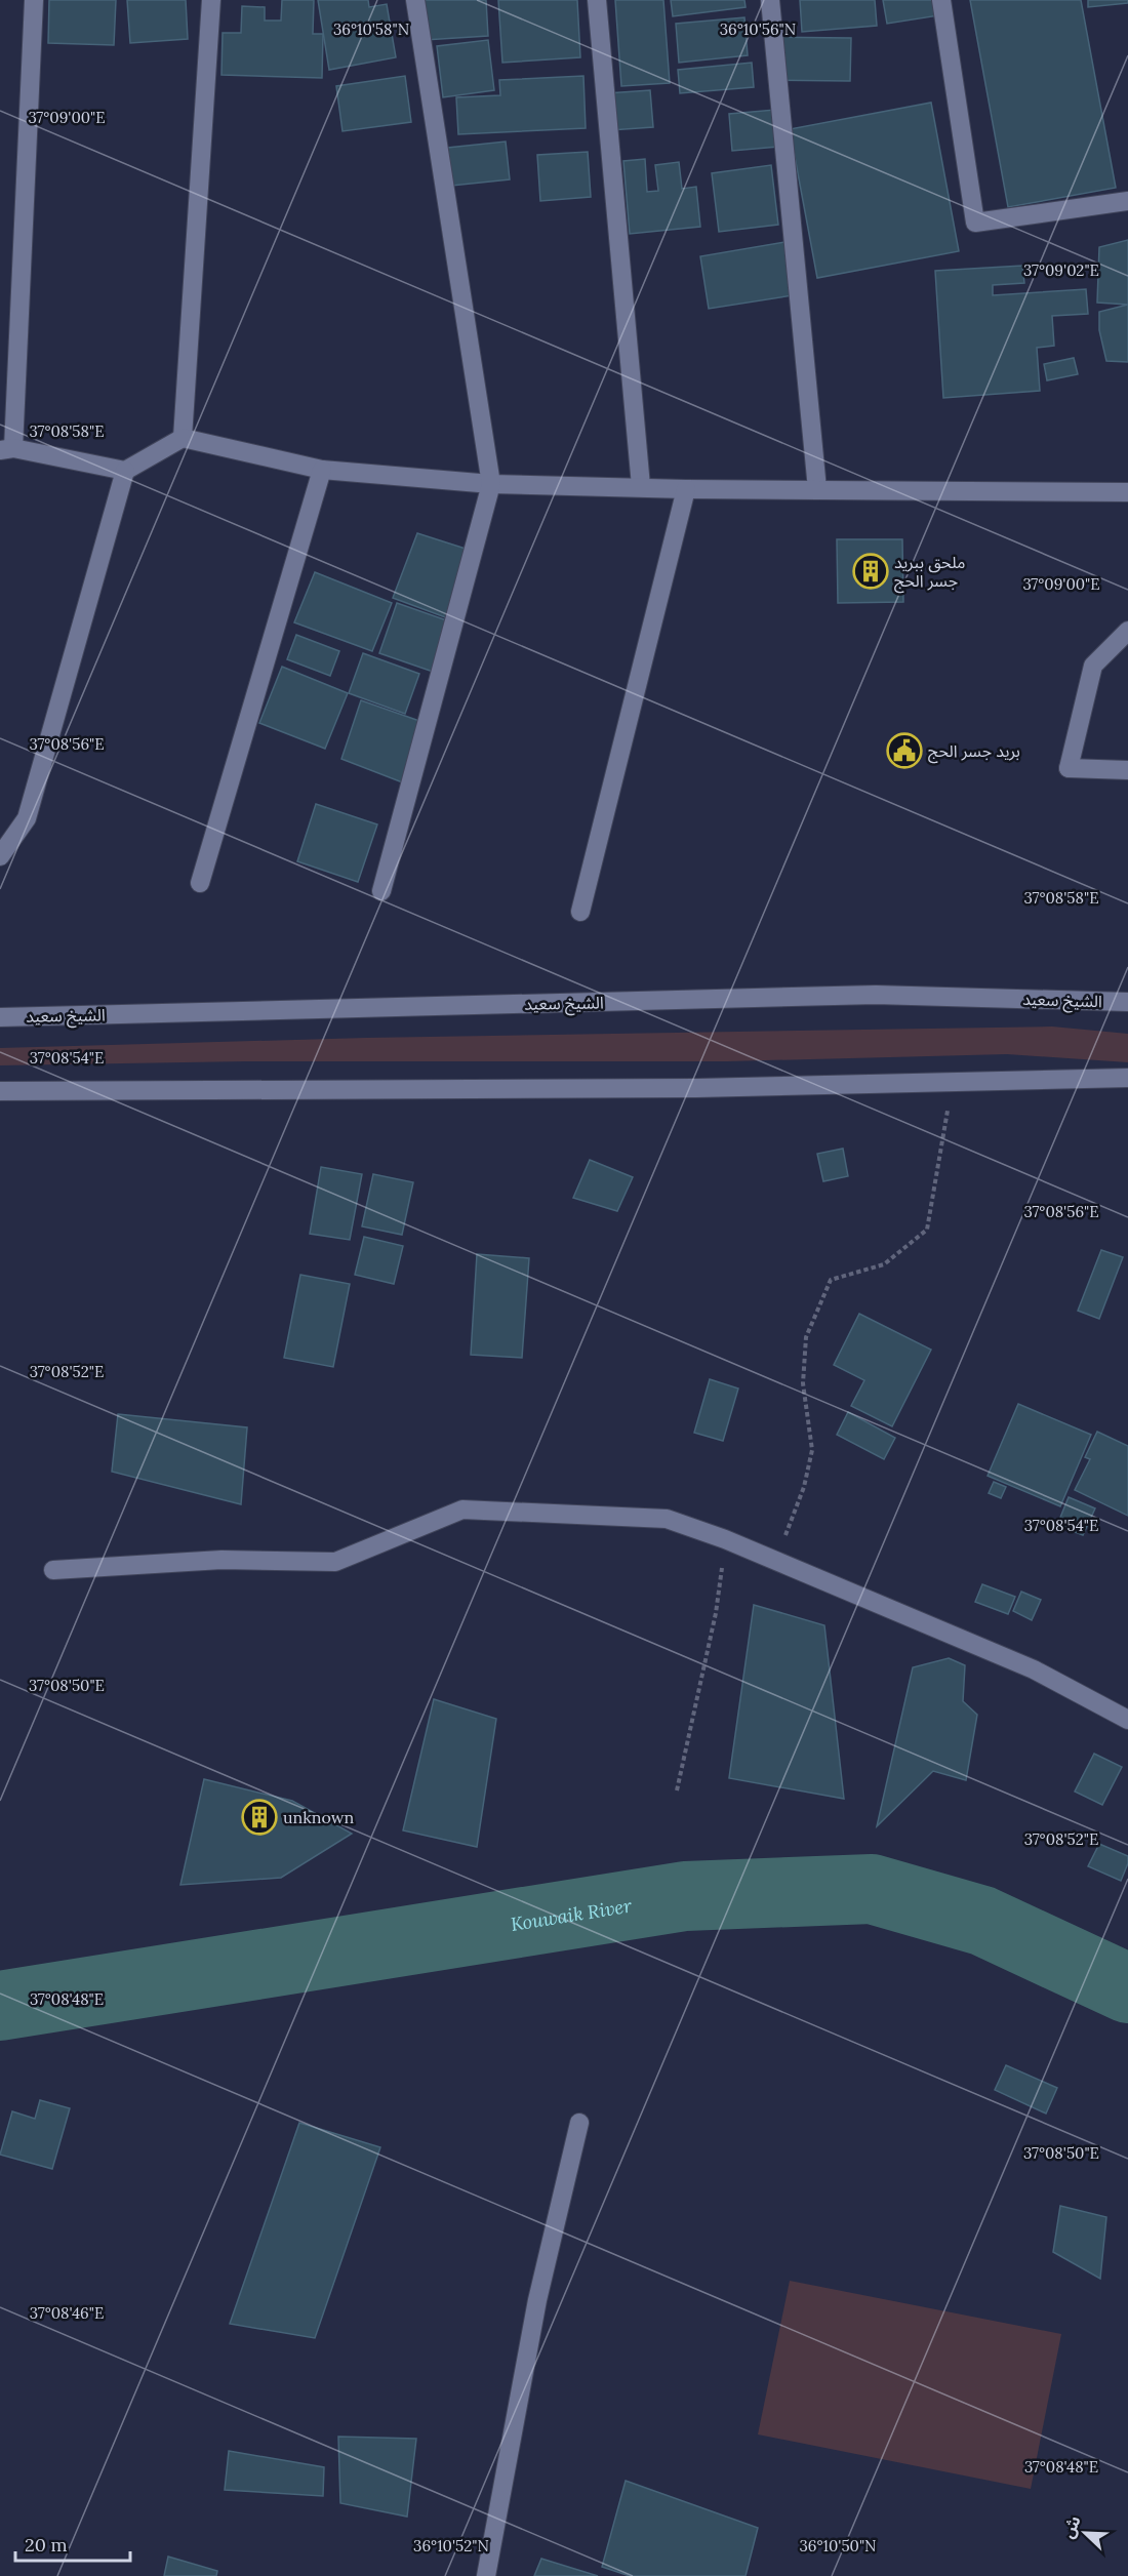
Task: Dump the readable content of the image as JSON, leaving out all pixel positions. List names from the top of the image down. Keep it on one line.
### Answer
{"streets":{"street":["الشيخ سعيد"]},"water":["Kouwaik River"],"places":{"building":["ملحق ببريد جسر الحج","unknown"],"public building":["بريد جسر الحج"]},"scale_bar":"20 m","north":"top left","coordinates":["36°10'58\"N","36°10'56\"N","37°09'00\"E","37°09'02\"E","37°08'58\"E","37°08'56\"E","37°08'54\"E","37°08'52\"E","37°08'50\"E","37°08'48\"E","37°08'46\"E","36°10'52\"N","36°10'50\"N"]}
